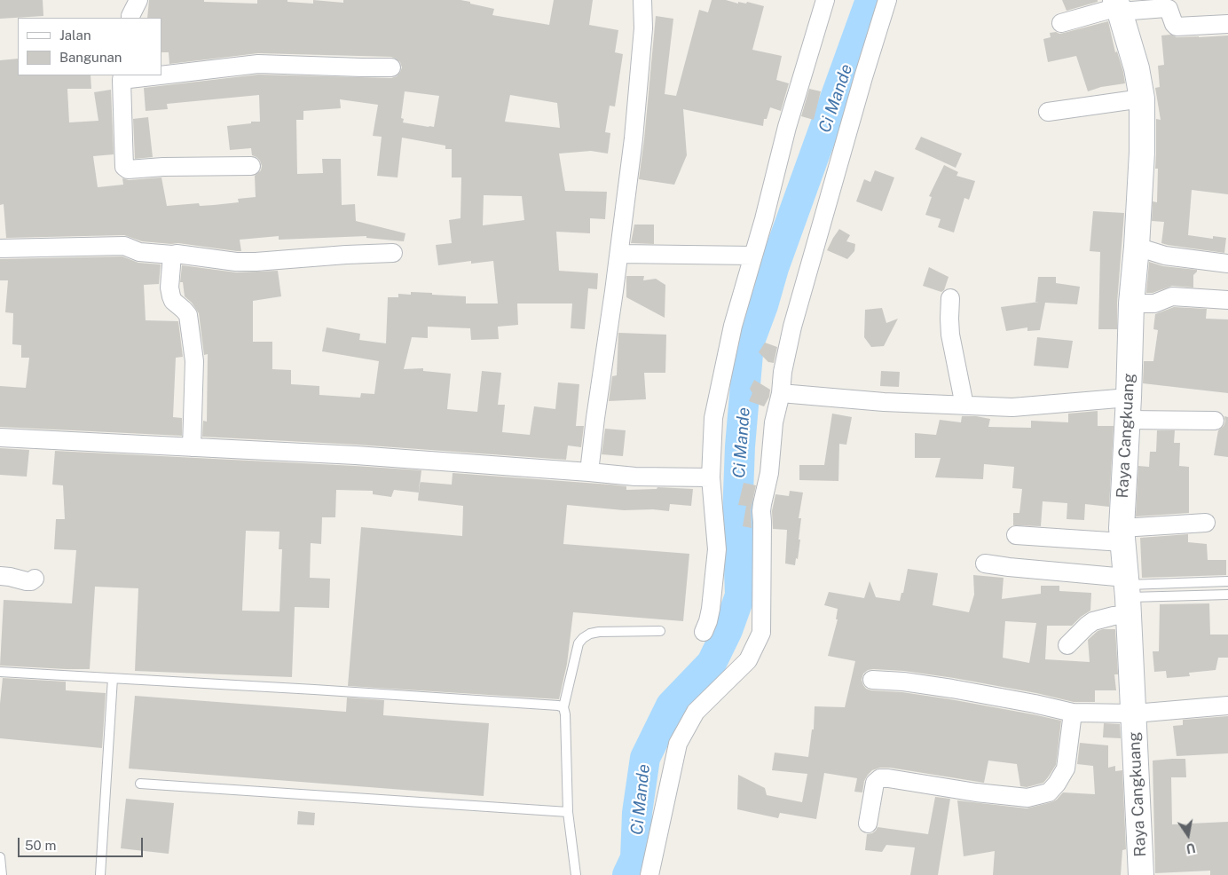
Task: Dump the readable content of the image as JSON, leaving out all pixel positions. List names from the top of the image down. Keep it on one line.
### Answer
{"streets":{"main road":["Raya Cangkuang"]},"water":["Ci Mande"],"legend":["Jalan","Bangunan"],"scale_bar":"50 m","north":"bottom"}
